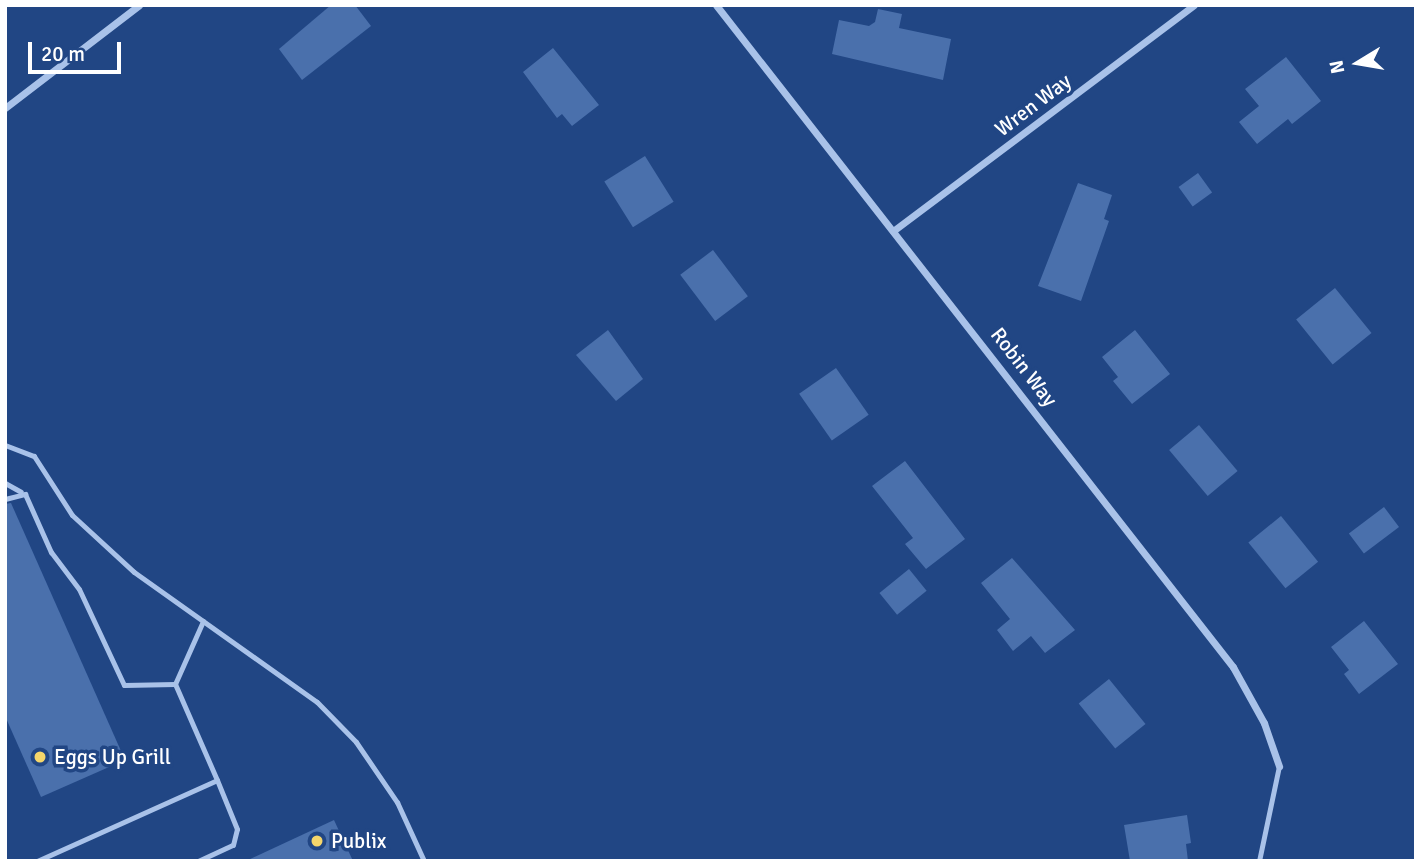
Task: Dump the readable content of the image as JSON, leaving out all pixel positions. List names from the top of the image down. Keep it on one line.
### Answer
{"streets":{"street":["Wren Way","Robin Way"]},"crossings":[["Wren Way","Robin Way"]],"places":["Eggs Up Grill","Publix"],"scale_bar":"20 m","north":"left"}
